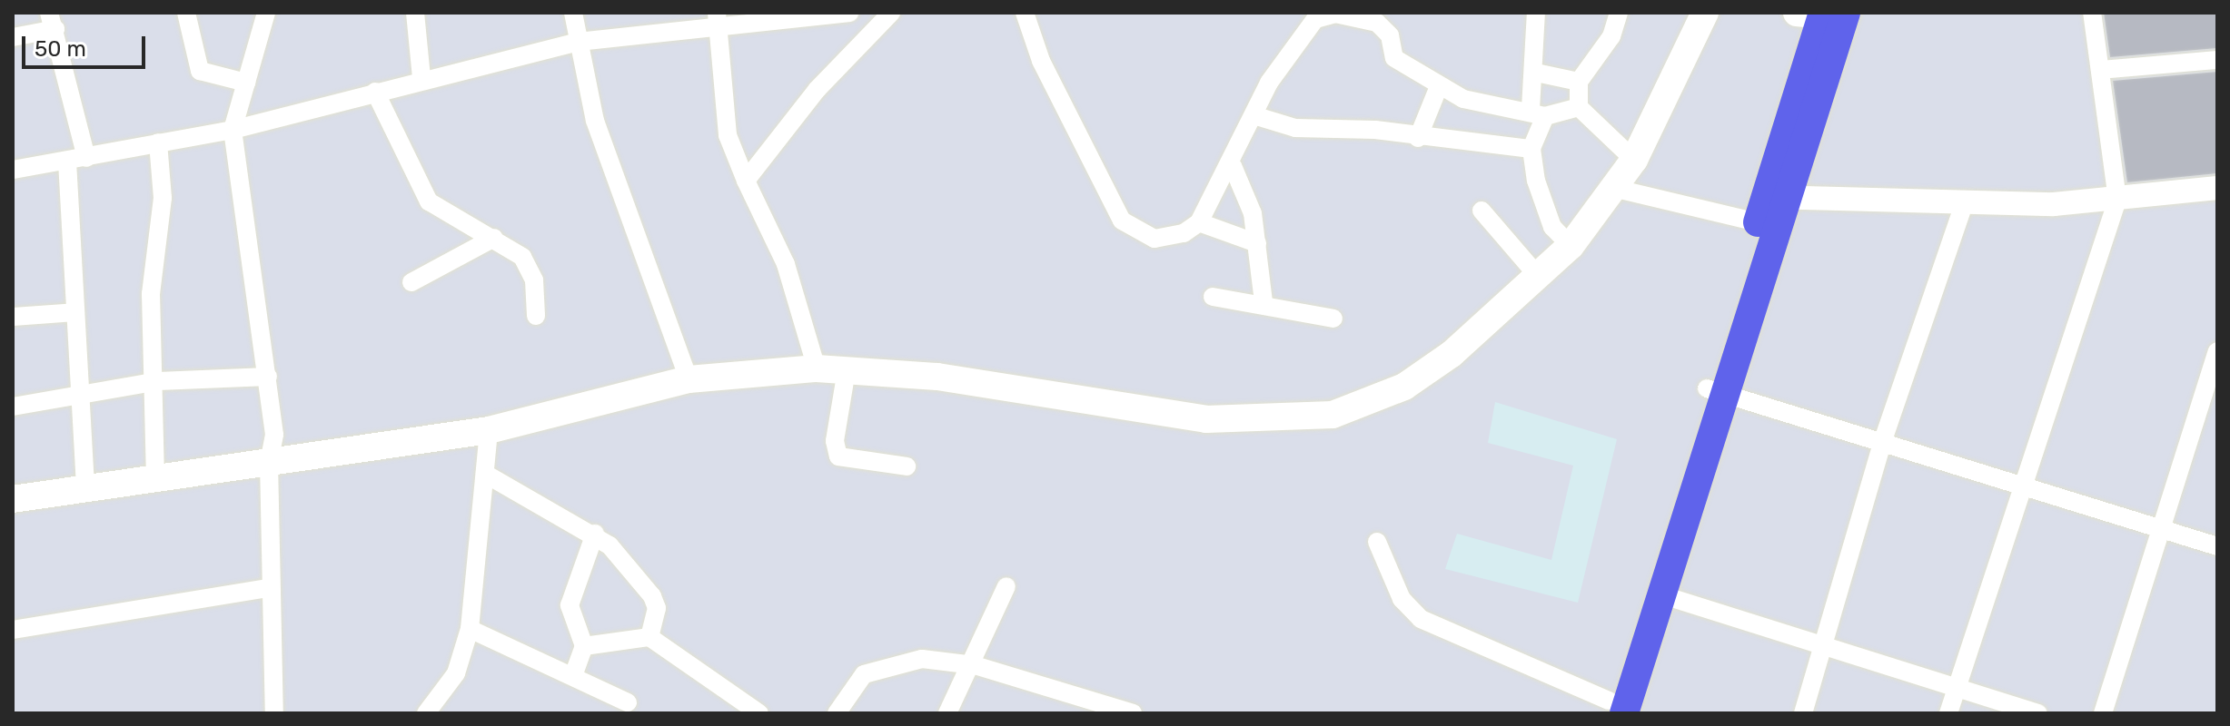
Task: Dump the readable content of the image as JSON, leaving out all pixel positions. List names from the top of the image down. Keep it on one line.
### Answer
{"scale_bar":"50 m"}
